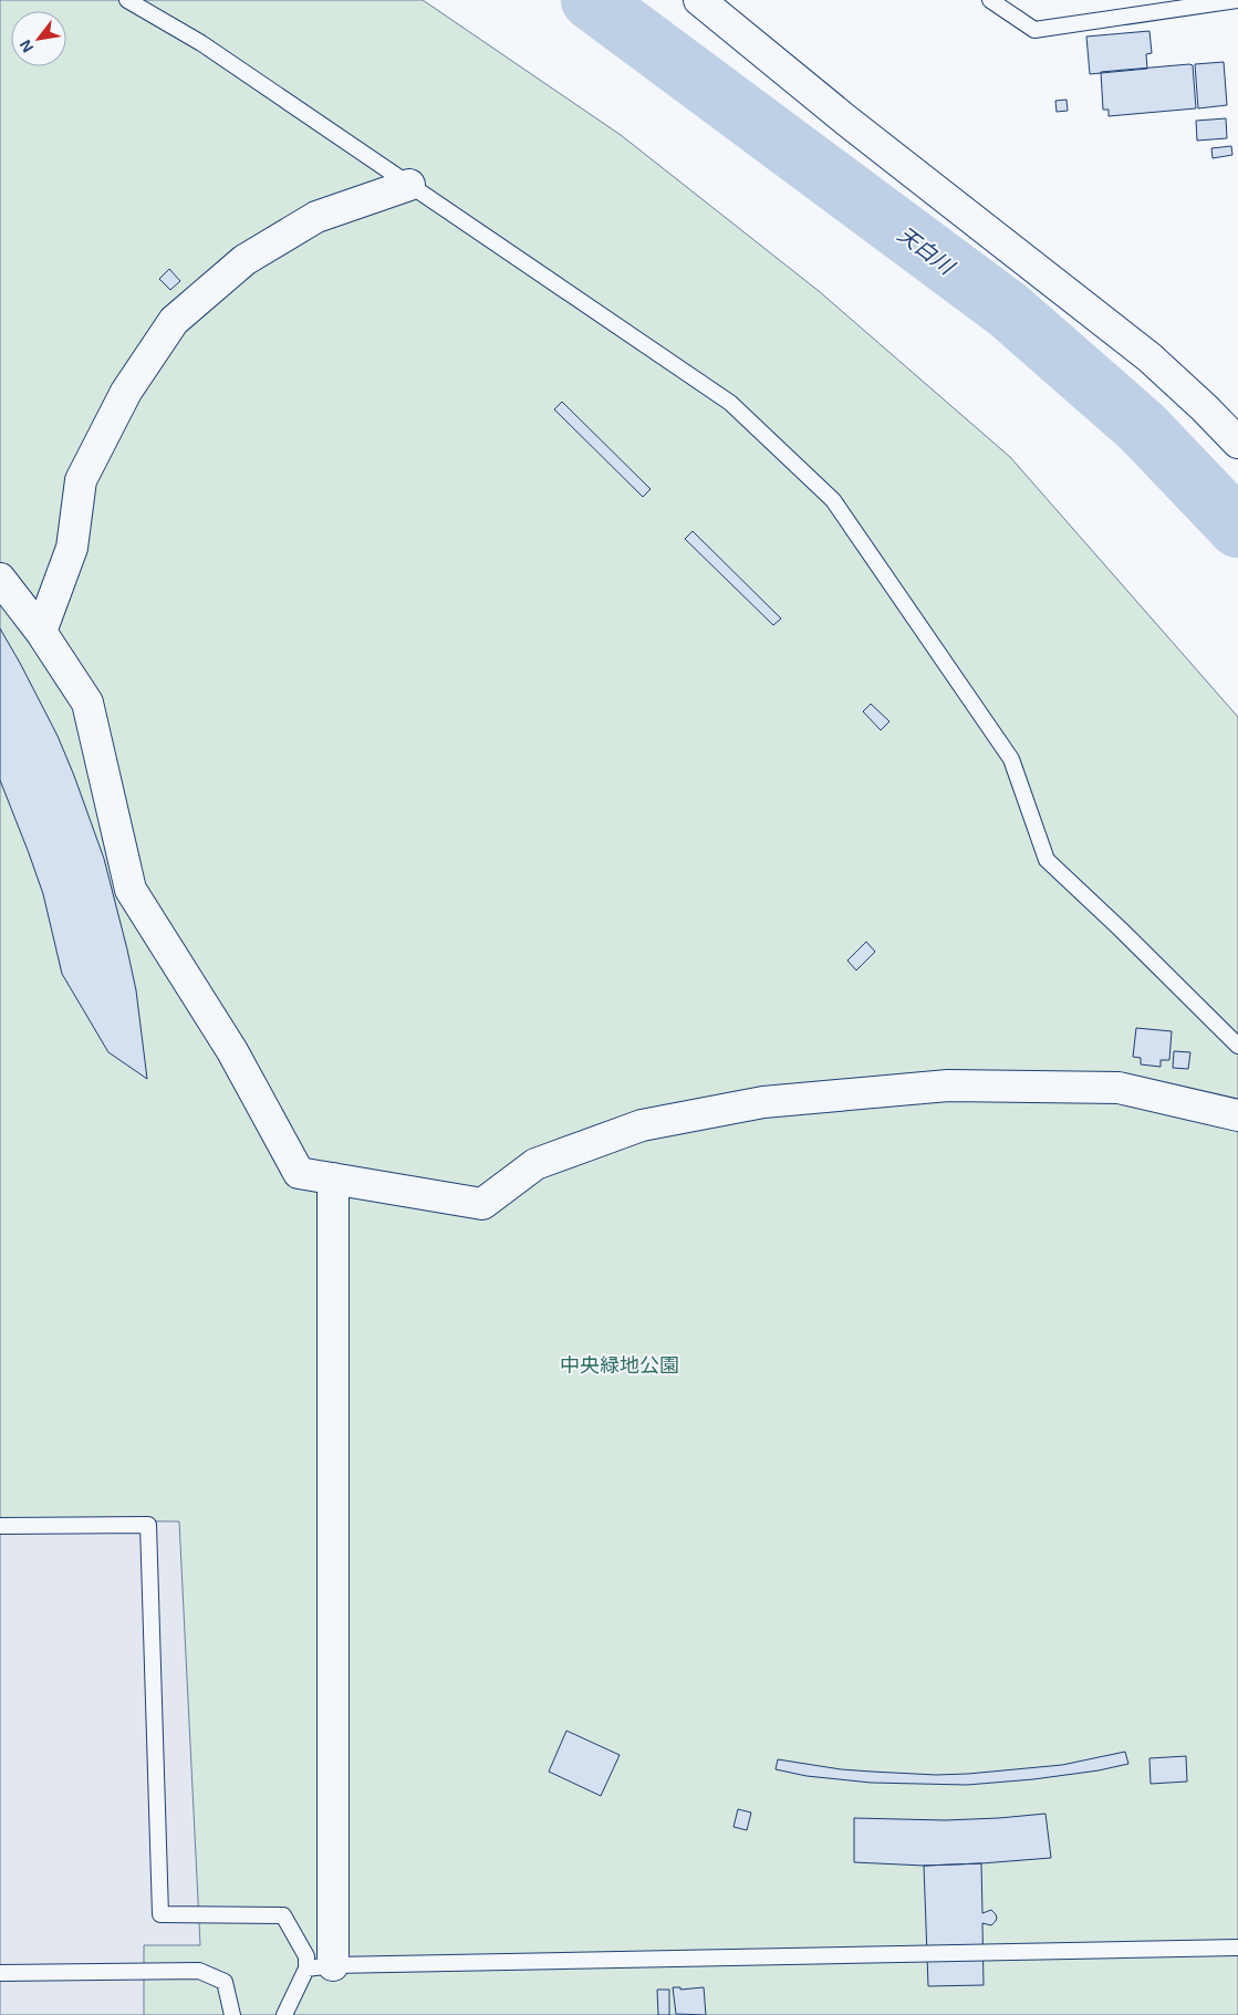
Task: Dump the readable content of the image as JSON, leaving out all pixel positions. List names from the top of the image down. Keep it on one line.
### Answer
{"water":["天白川"],"parks":["中央緑地公園"],"north":"bottom left"}
